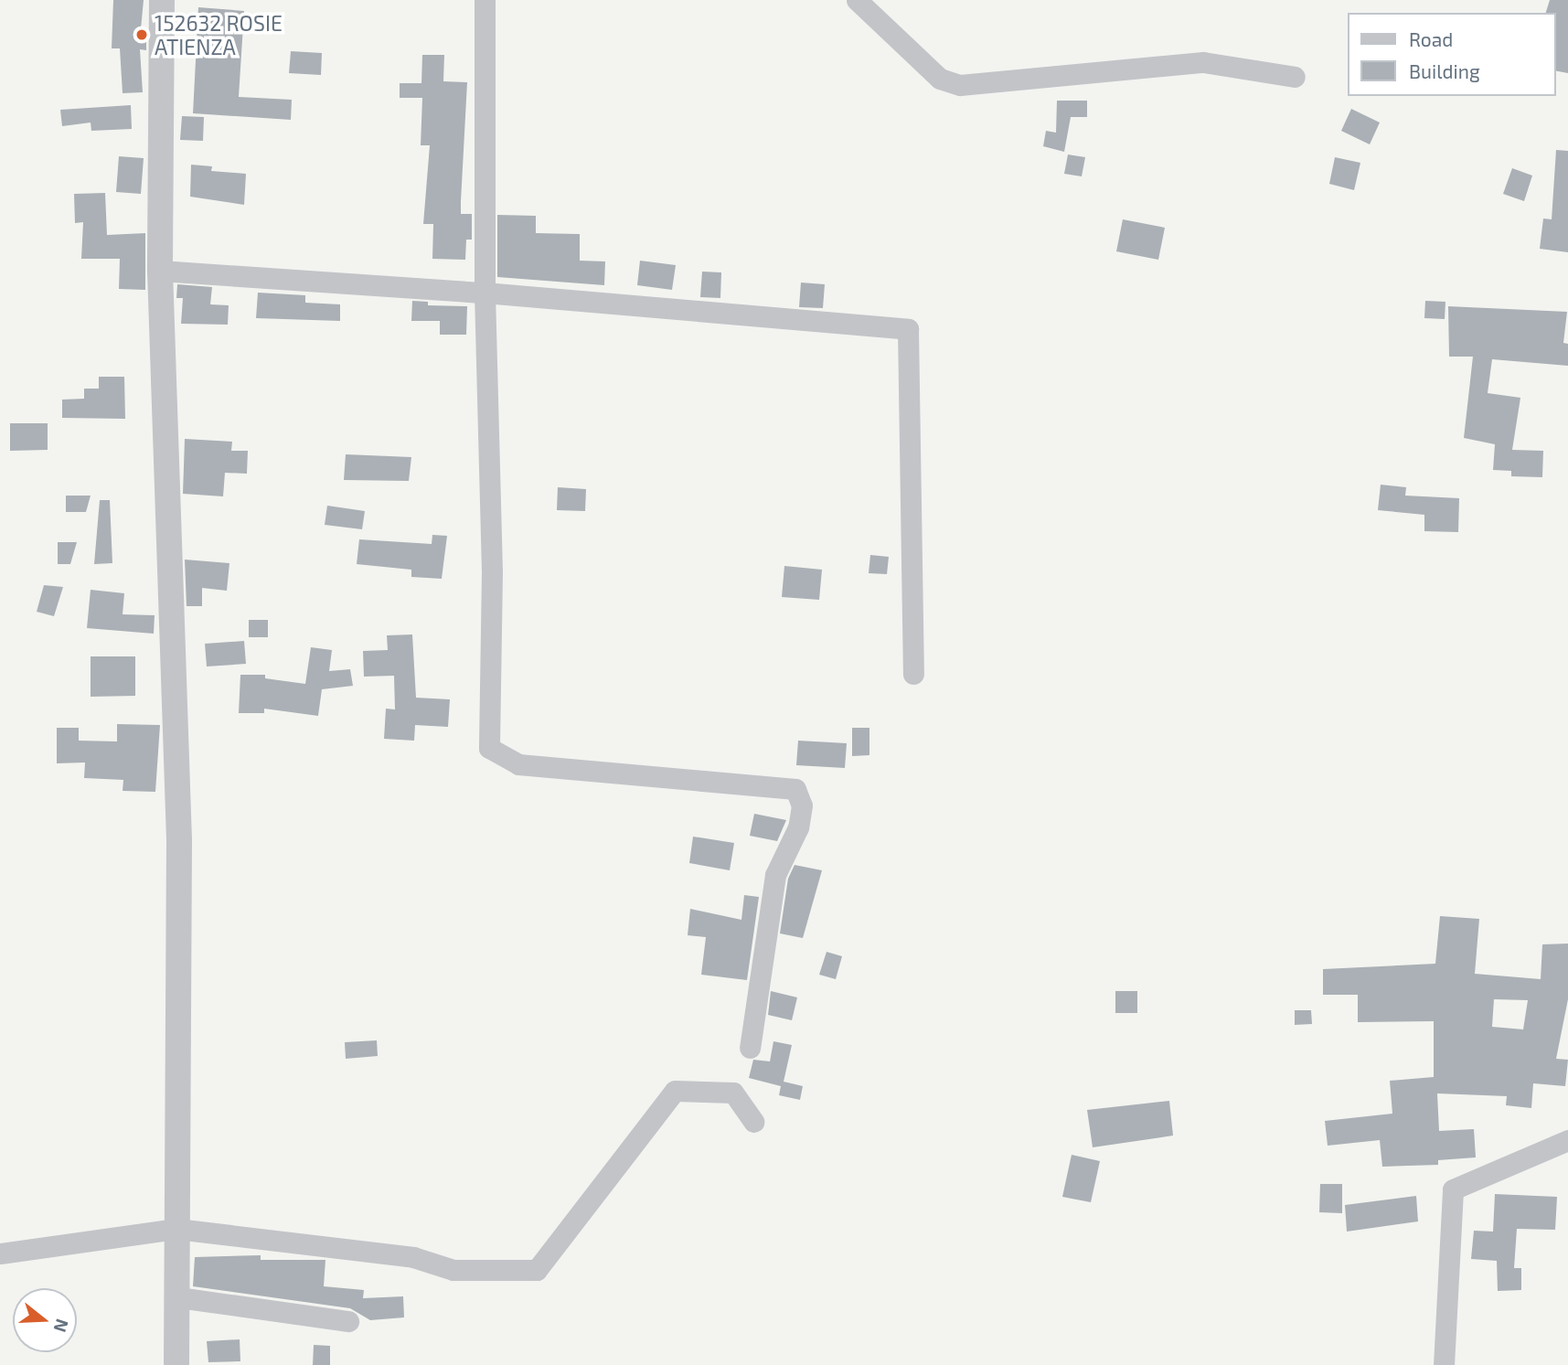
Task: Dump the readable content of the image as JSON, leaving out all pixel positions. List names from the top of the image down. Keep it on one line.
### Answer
{"places":["152632 ROSIE ATIENZA"],"legend":["Road","Building"],"north":"right"}
